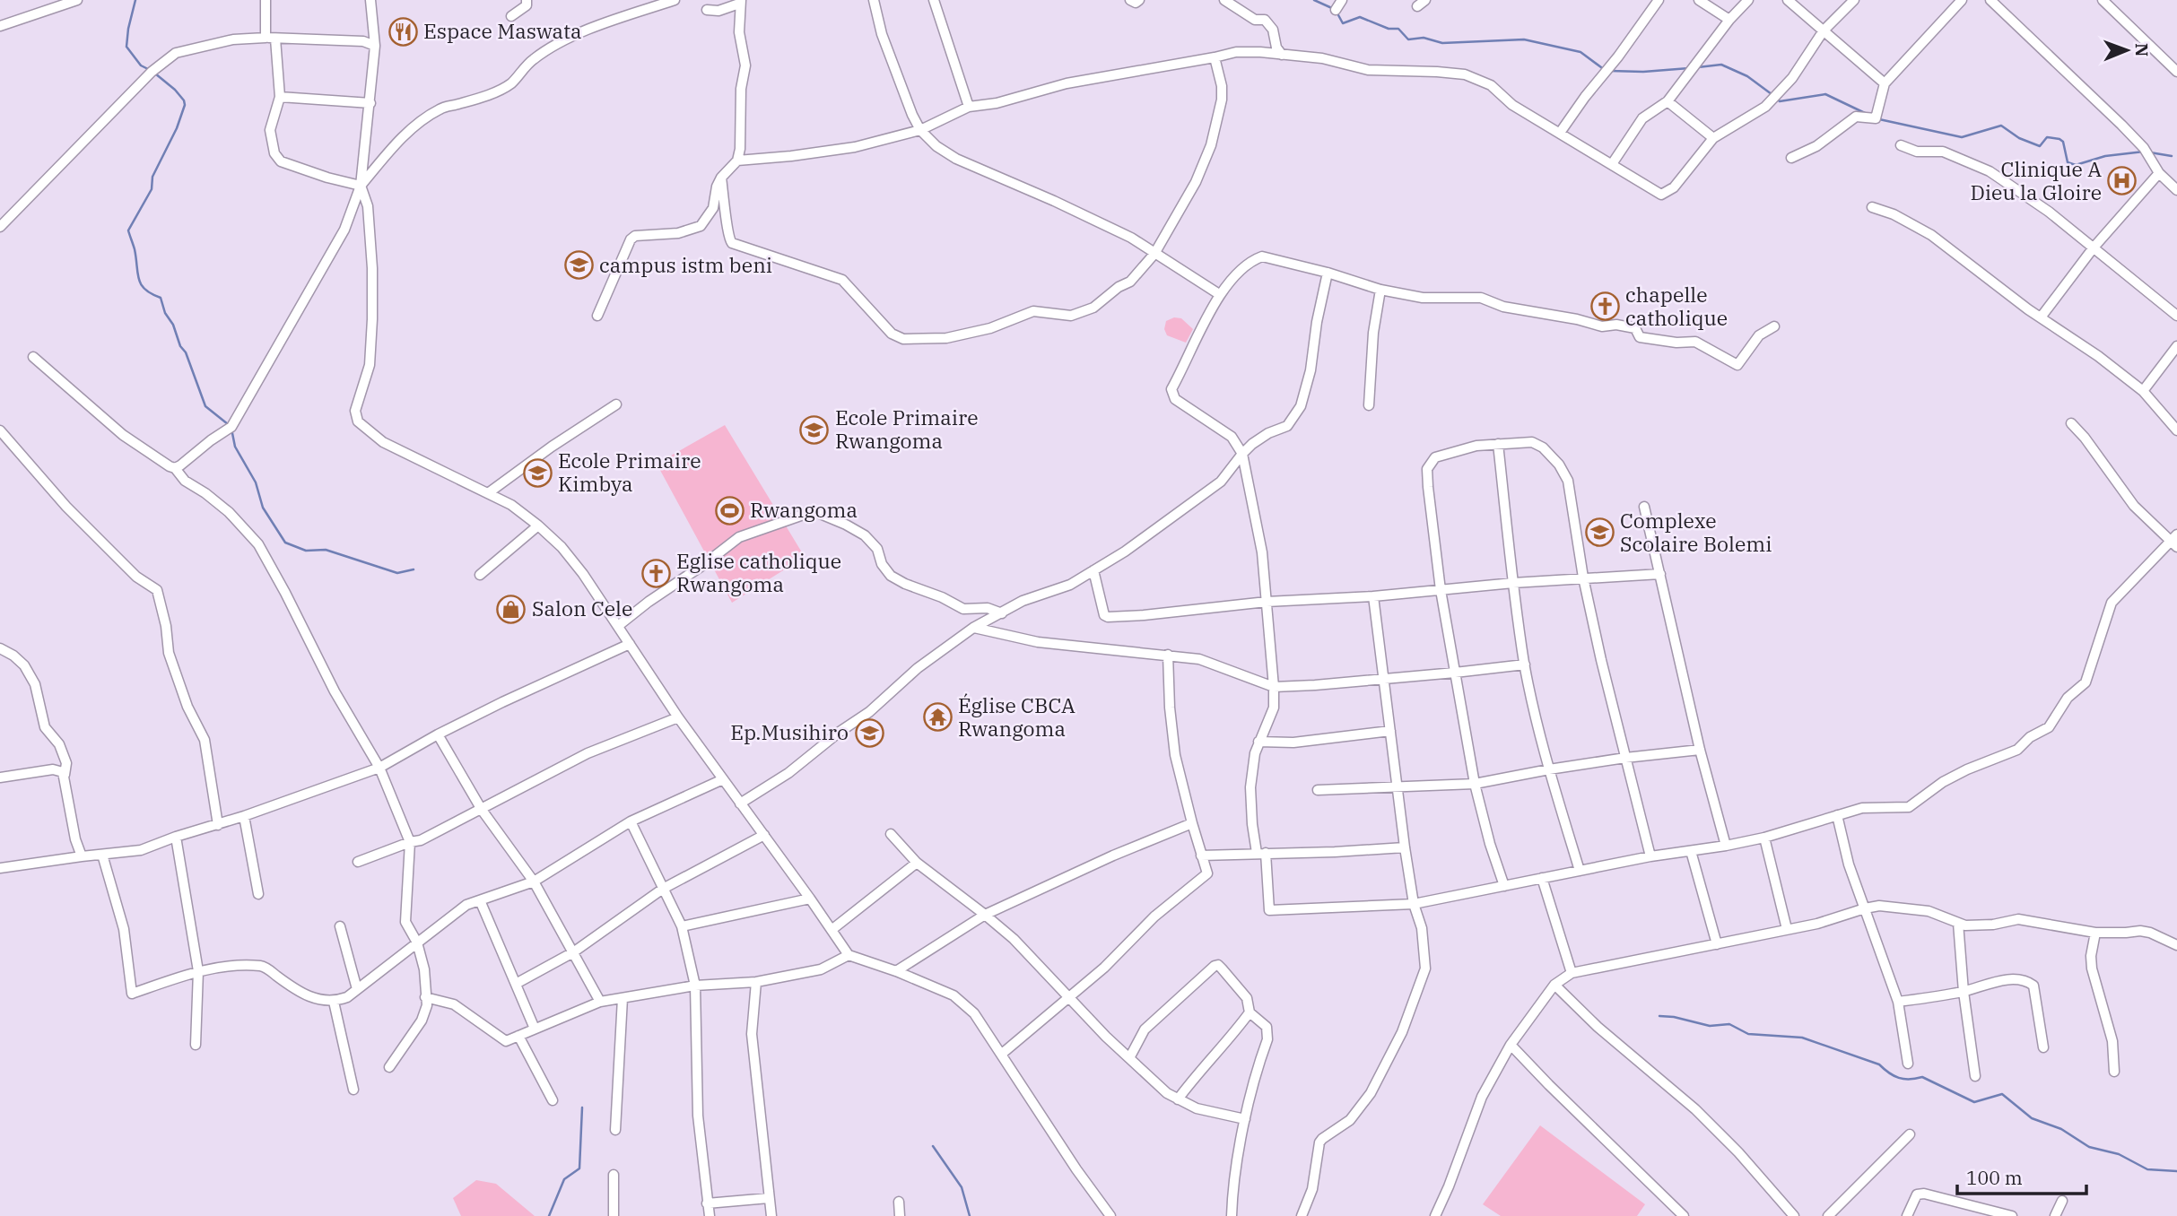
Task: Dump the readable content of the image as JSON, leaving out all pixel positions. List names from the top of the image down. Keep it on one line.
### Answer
{"places":{"restaurant":["Espace Maswata"],"hospital":["Clinique A Dieu la Gloire"],"school or university":["campus istm beni","Ecole Primaire Rwangoma","Ecole Primaire Kimbya","Complexe Scolaire Bolemi","Ep.Musihiro"],"church":["chapelle catholique","Eglise catholique Rwangoma"],"sports":["Rwangoma"],"shop":["Salon Cele"],"temple":["Église CBCA Rwangoma"]},"scale_bar":"100 m","north":"right"}
